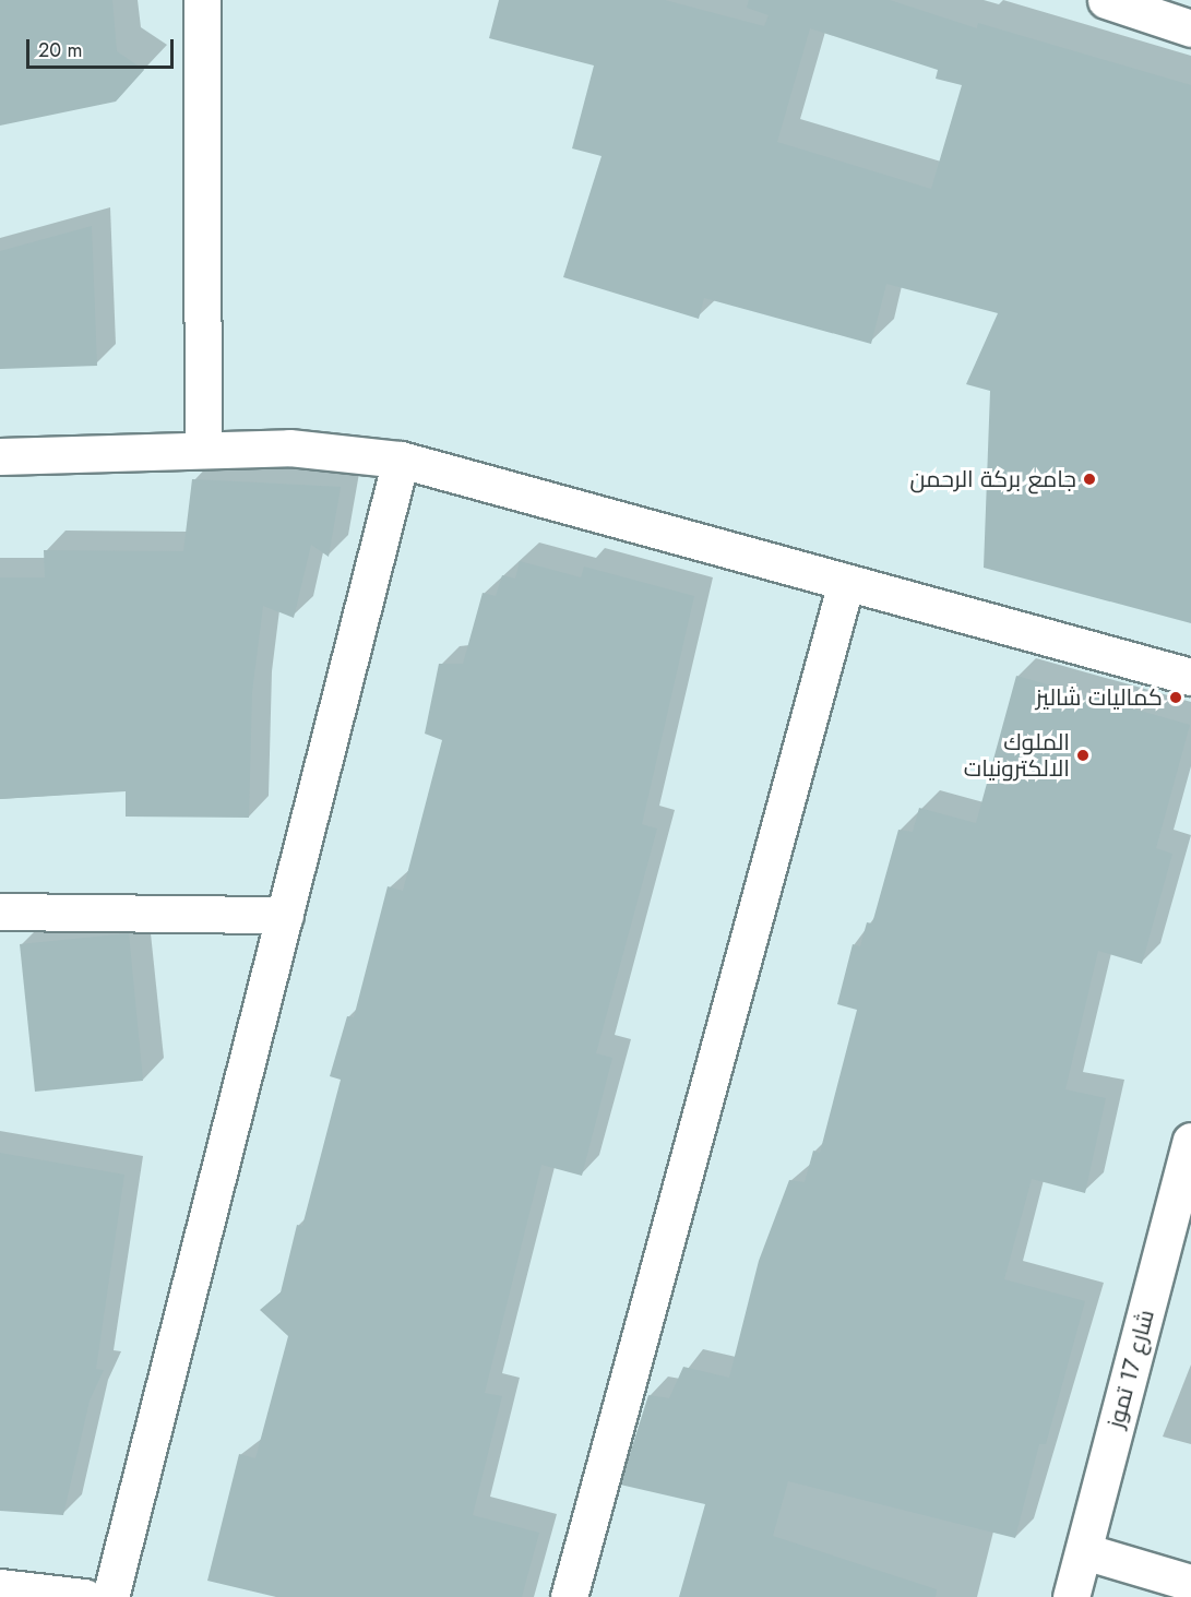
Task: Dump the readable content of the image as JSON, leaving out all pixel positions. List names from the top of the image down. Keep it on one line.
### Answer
{"streets":{"street":["شارع 17 تموز"]},"places":["جامع بركة الرحمن","كماليات شاليز","الملوك الالكترونيات"],"scale_bar":"20 m"}
